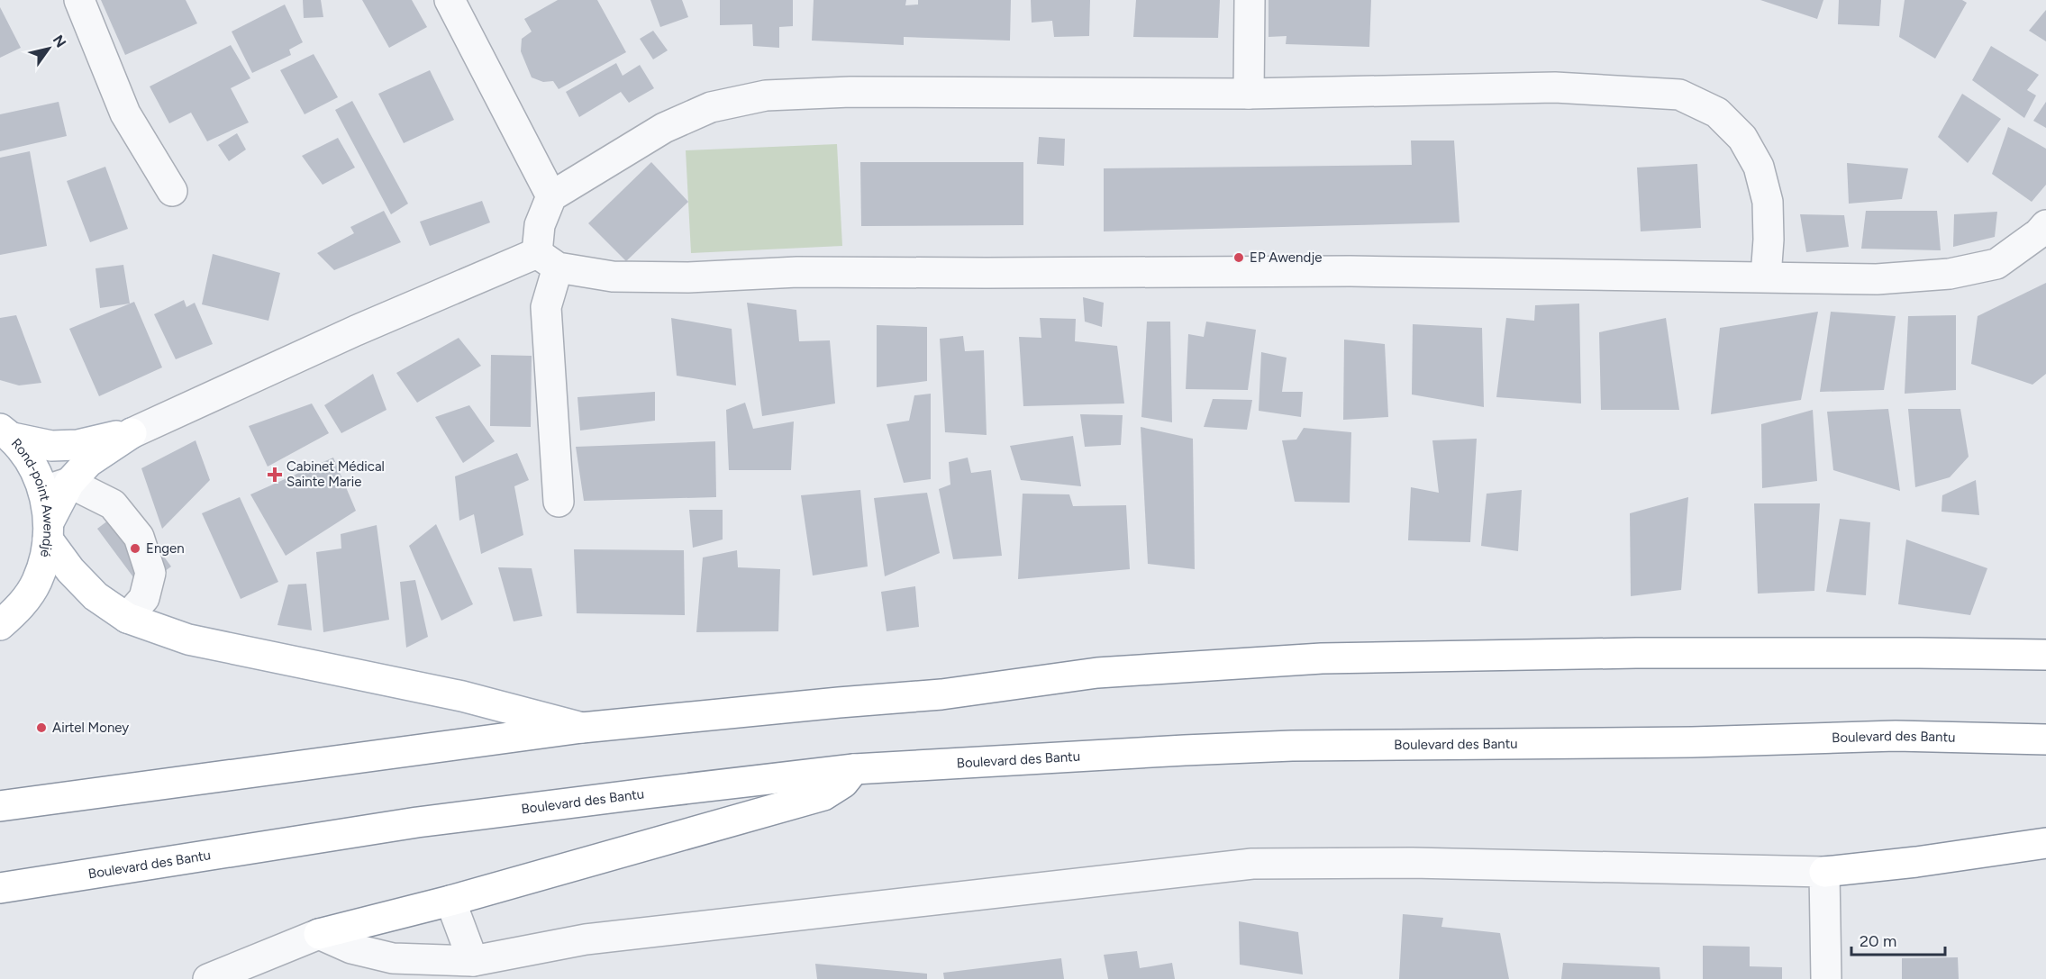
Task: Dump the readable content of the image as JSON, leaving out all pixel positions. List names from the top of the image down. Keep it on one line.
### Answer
{"streets":{"main road":["Rond-point Awendjé","Boulevard des Bantu"]},"places":{"other":["EP Awendje","Engen","Airtel Money"],"health":["Cabinet Médical Sainte Marie"]},"scale_bar":"20 m","north":"top right"}
